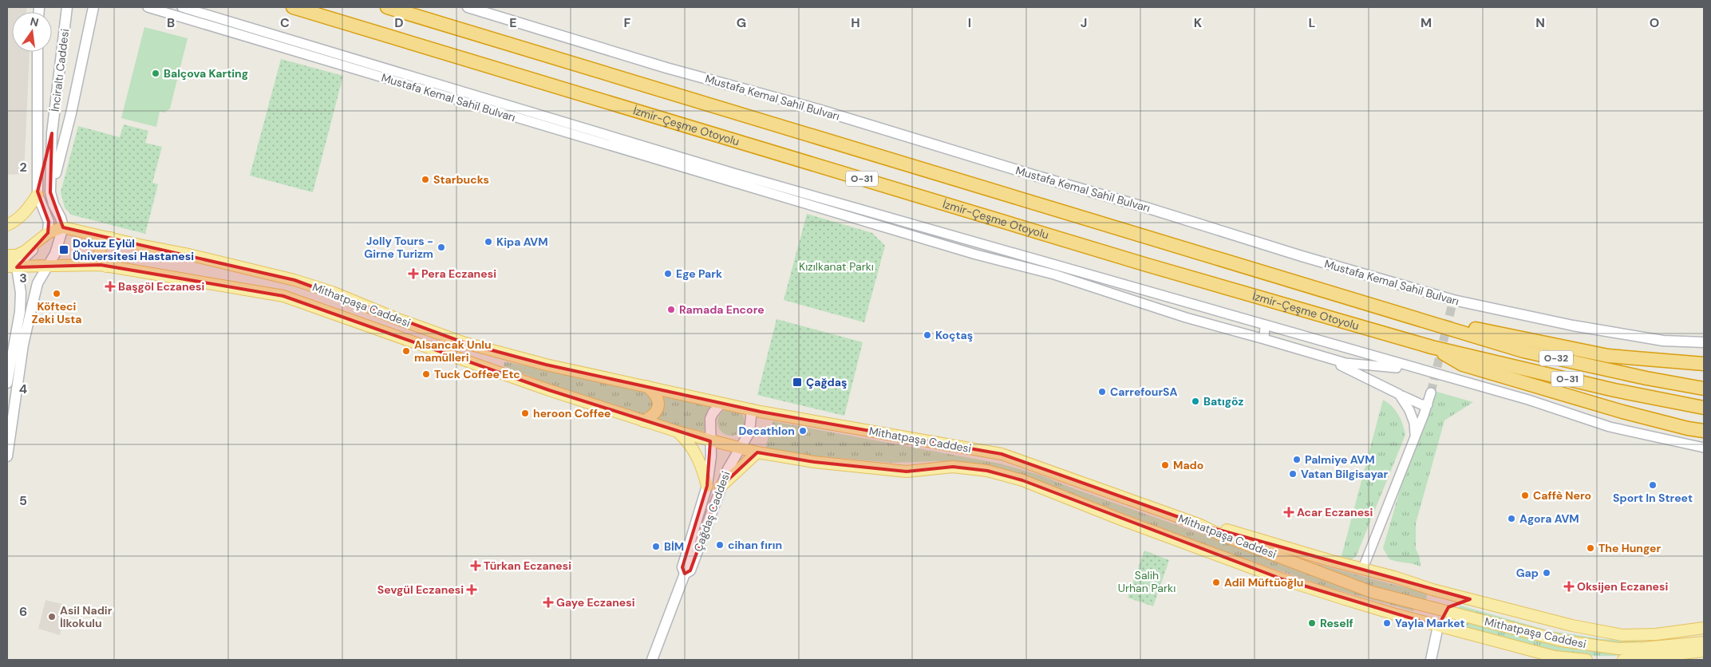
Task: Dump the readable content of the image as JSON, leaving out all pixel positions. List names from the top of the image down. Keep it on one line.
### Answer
{"streets":{"highway":["İzmir-Çeşme Otoyolu","O-31","O-32"],"main road":["İnciraltı Caddesi","Mustafa Kemal Sahil Bulvarı","Mithatpaşa Caddesi","Çağdaş Caddesi"]},"crossings":[["O-31","O-32"],["Mithatpaşa Caddesi","Çağdaş Caddesi"]],"parks":["Kızılkanat Parkı","Salih Urhan Parkı"],"places":{"other":["Balçova Karting","Starbucks","Kipa AVM","Jolly Tours - Girne Turizm","Ege Park","Köfteci Zeki Usta","Ramada Encore","Koçtaş","Alsancak Unlu mamülleri","Tuck Coffee Etc","CarrefourSA","Batıgöz","heroon Coffee","Decathlon","Palmiye AVM","Mado","Vatan Bilgisayar","Sport In Street","Caffè Nero","Agora AVM","cihan fırın","BİM","The Hunger","Gap","Adil Müftüoğlu","Asil Nadir İlkokulu","Reself","Yayla Market"],"transit":["Dokuz Eylül Üniversitesi Hastanesi","Çağdaş"],"health":["Pera Eczanesi","Başgöl Eczanesi","Acar Eczanesi","Türkan Eczanesi","Oksijen Eczanesi","Sevgül Eczanesi","Gaye Eczanesi"]},"north":"top","grid":{"columns":["B","C","D","E","F","G","H","I","J","K","L","M","N","O"],"rows":["2","3","4","5","6"]}}
